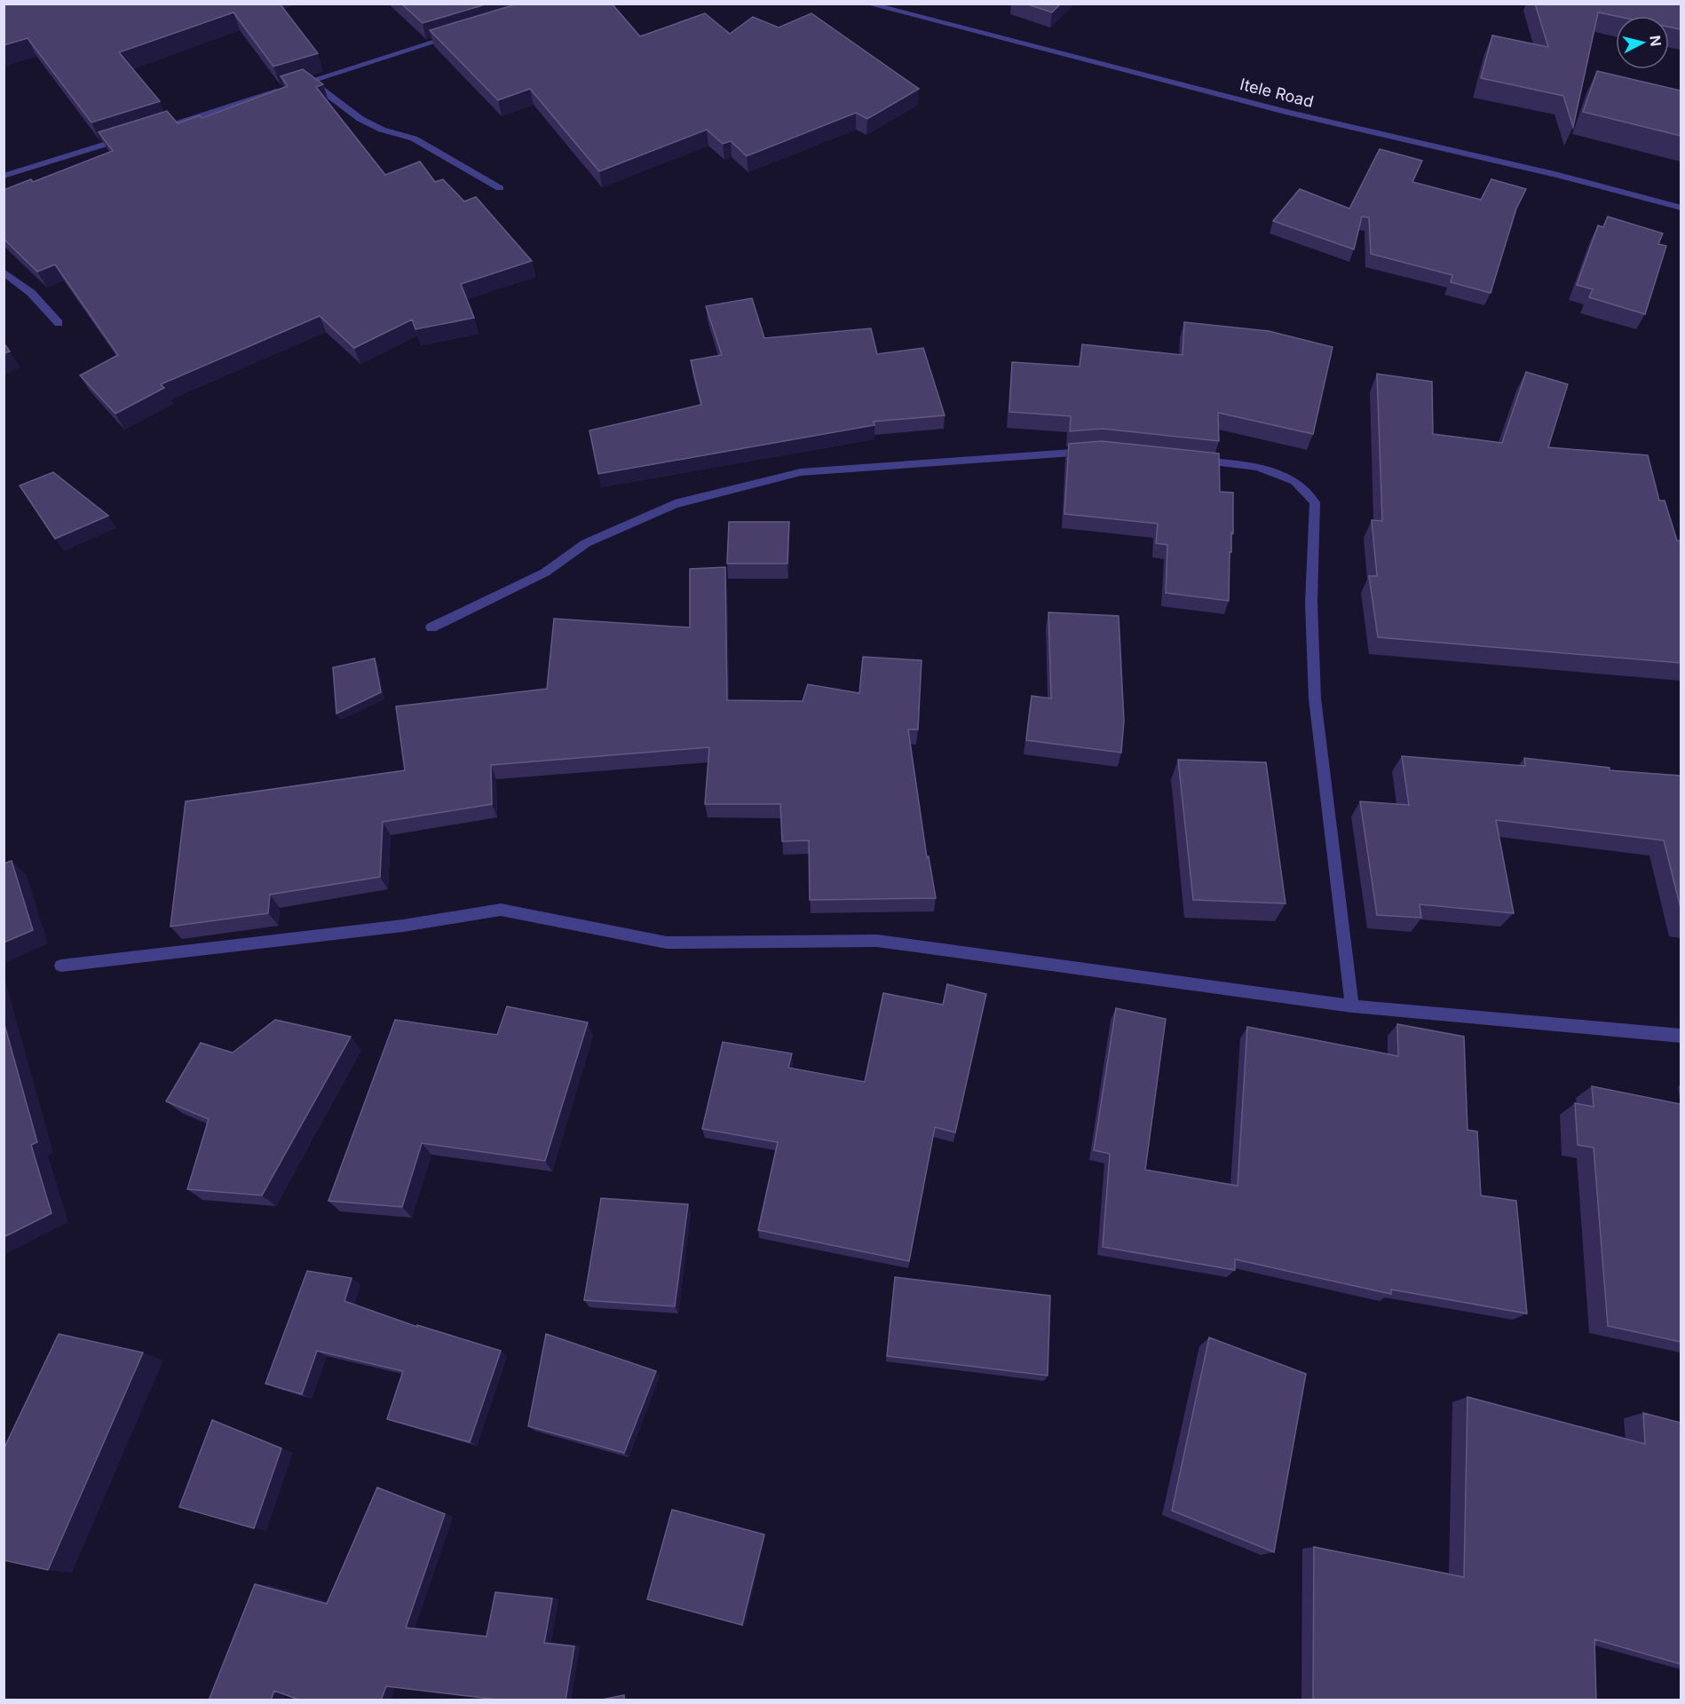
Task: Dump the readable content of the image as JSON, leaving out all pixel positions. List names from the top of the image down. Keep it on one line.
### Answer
{"streets":{"street":["Itele Road"]},"north":"right"}
